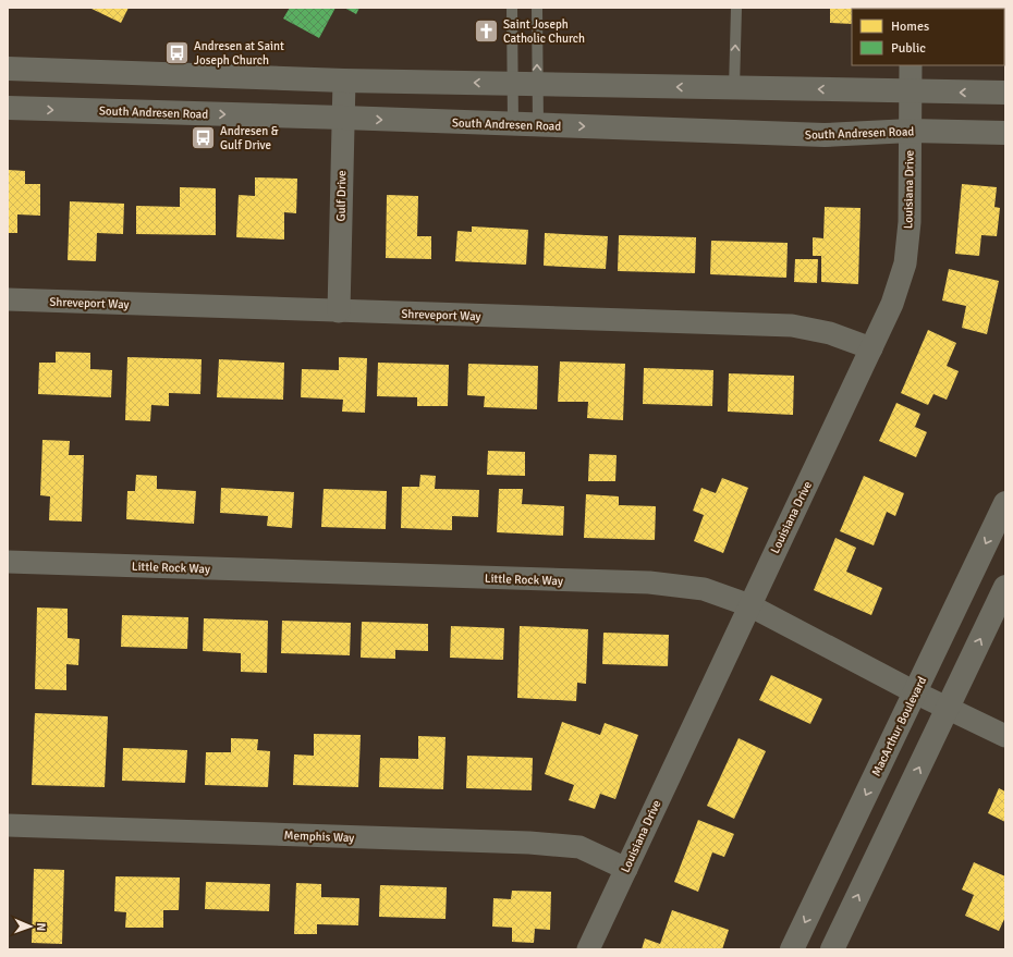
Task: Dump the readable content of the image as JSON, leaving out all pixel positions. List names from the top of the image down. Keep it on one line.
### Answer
{"streets":{"street":["South Andresen Road","Louisiana Drive","Gulf Drive","Shreveport Way","Little Rock Way","MacArthur Boulevard","Memphis Way"]},"crossings":[["South Andresen Road","Louisiana Drive"],["South Andresen Road","Gulf Drive"],["Louisiana Drive","Shreveport Way"],["Louisiana Drive","Little Rock Way"],["Louisiana Drive","Memphis Way"],["Gulf Drive","Shreveport Way"],["Little Rock Way","MacArthur Boulevard"]],"places":{"church":["Saint Joseph Catholic Church"],"bus stop":["Andresen at Saint Joseph Church","Andresen & Gulf Drive"]},"legend":["Homes","Public"],"north":"right"}
